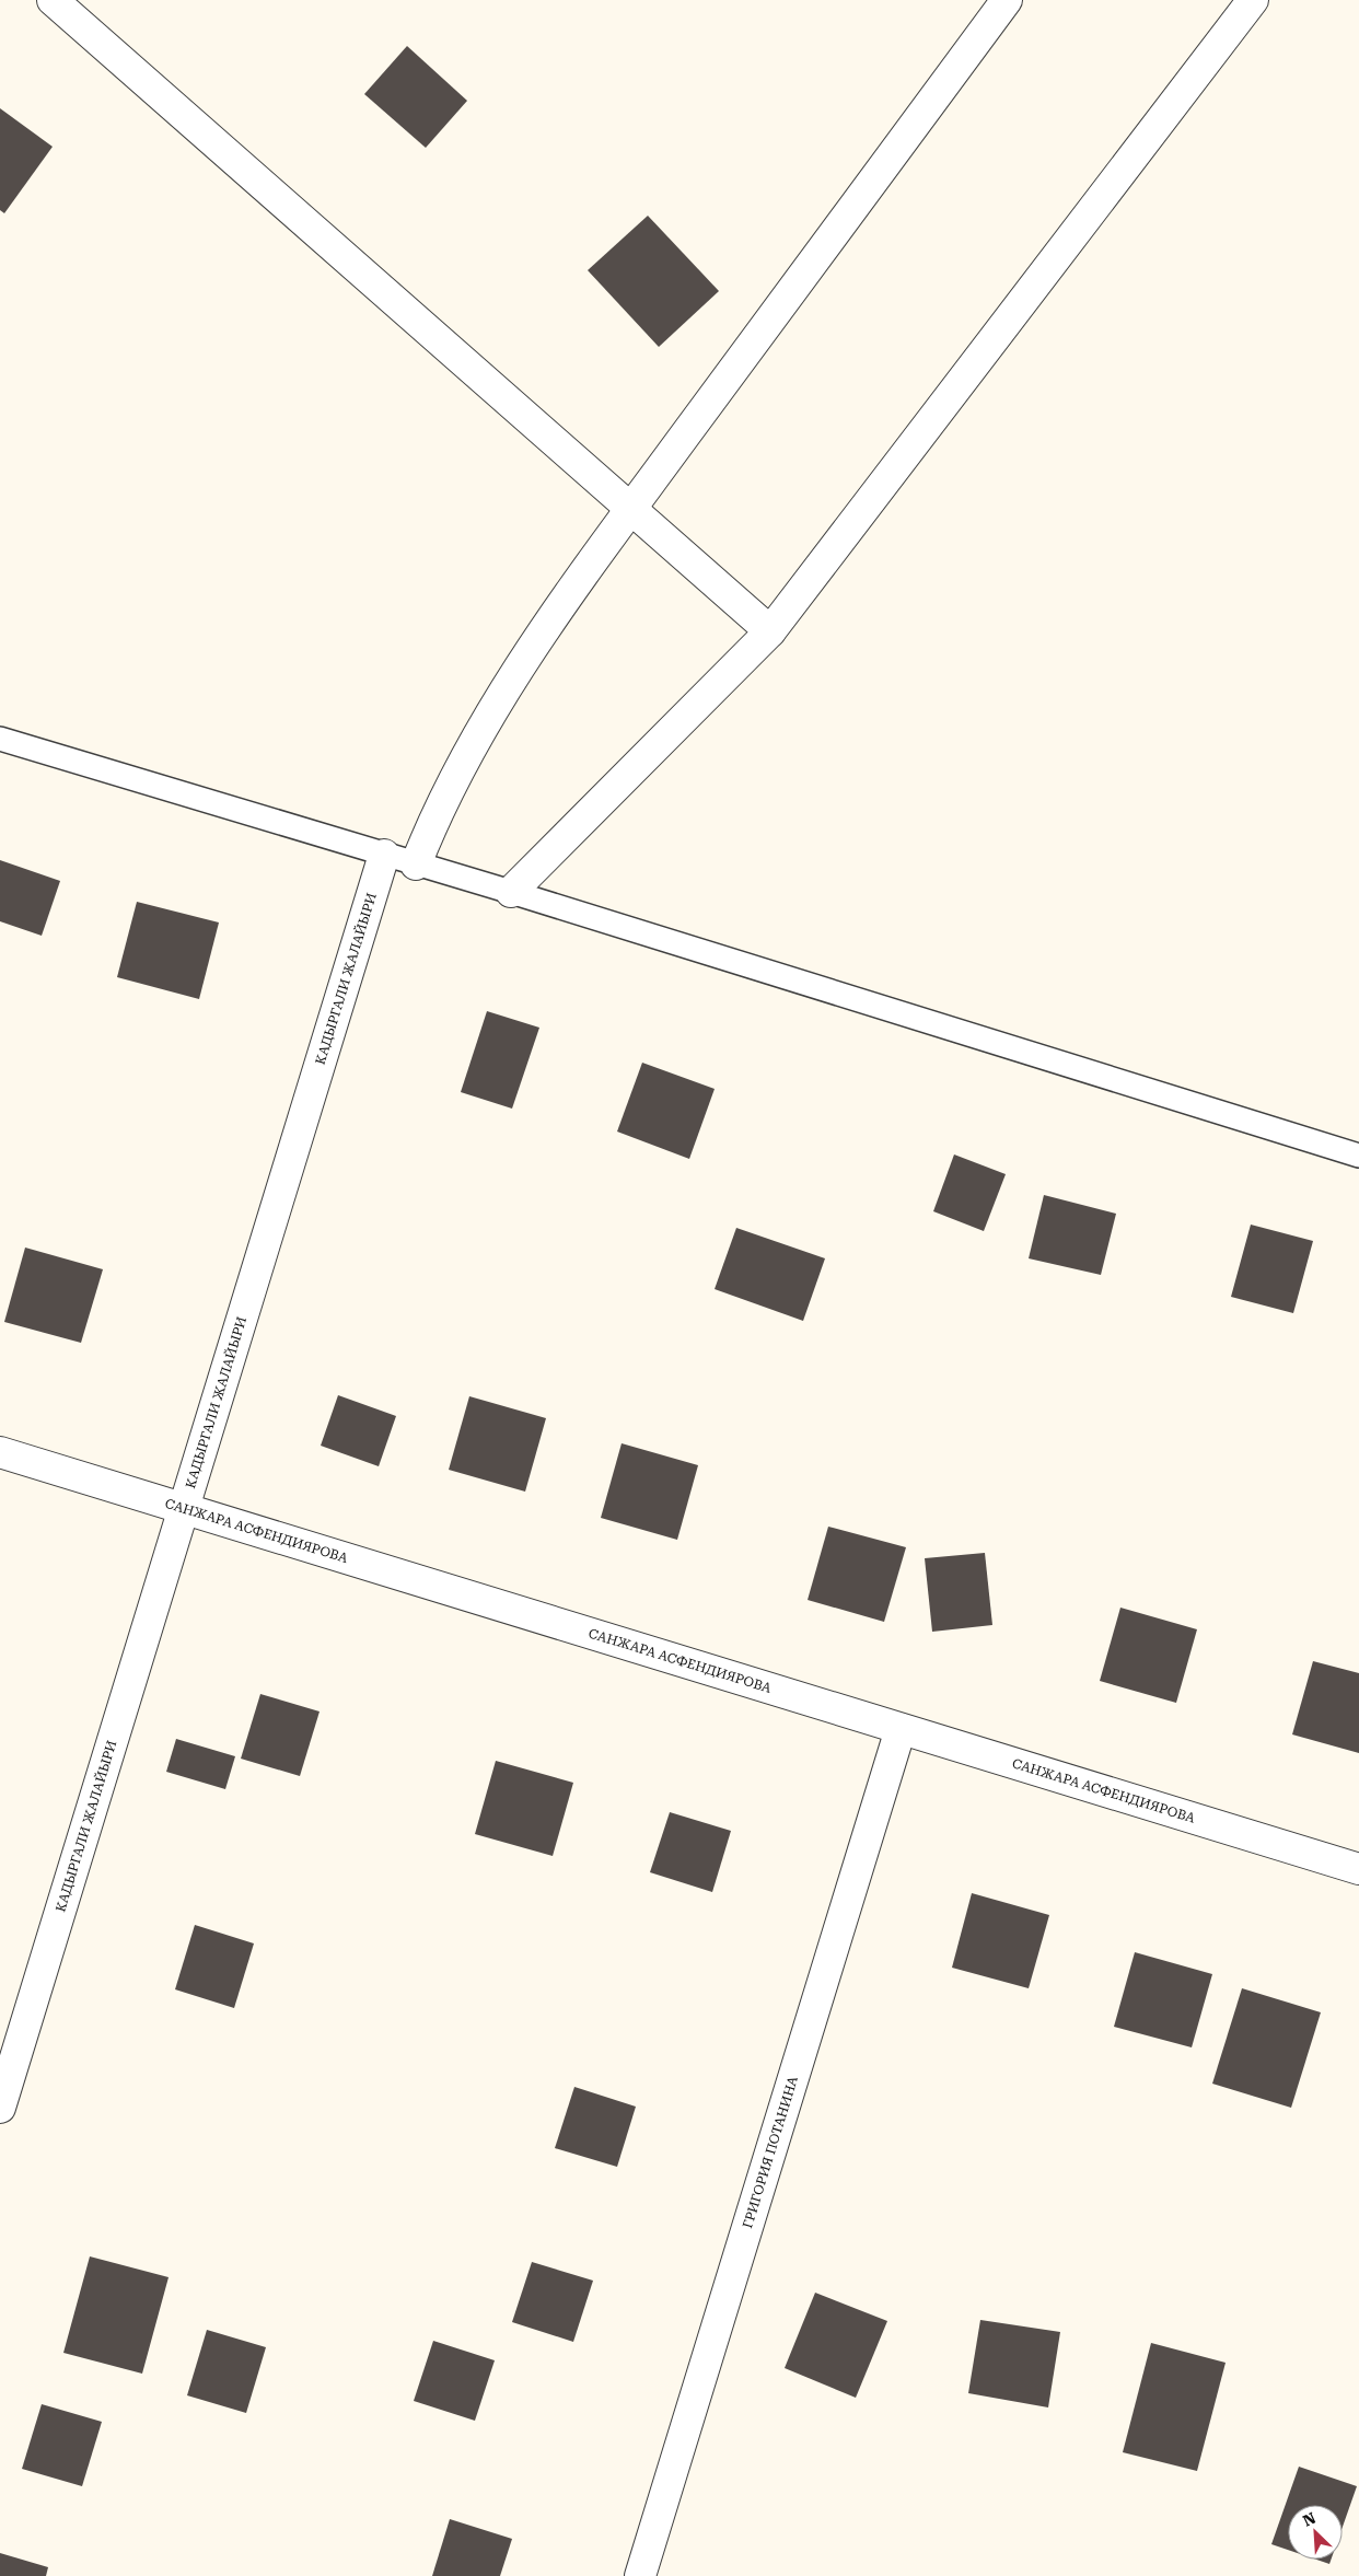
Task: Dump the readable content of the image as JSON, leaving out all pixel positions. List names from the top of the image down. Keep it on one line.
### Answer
{"streets":{"street":["КАДЫРГАЛИ ЖАЛАЙЫРИ","САНЖАРА АСФЕНДИЯРОВА","ГРИГОРИЯ ПОТАНИНА"]},"crossings":[["КАДЫРГАЛИ ЖАЛАЙЫРИ","САНЖАРА АСФЕНДИЯРОВА"],["САНЖАРА АСФЕНДИЯРОВА","ГРИГОРИЯ ПОТАНИНА"]],"north":"top left"}
